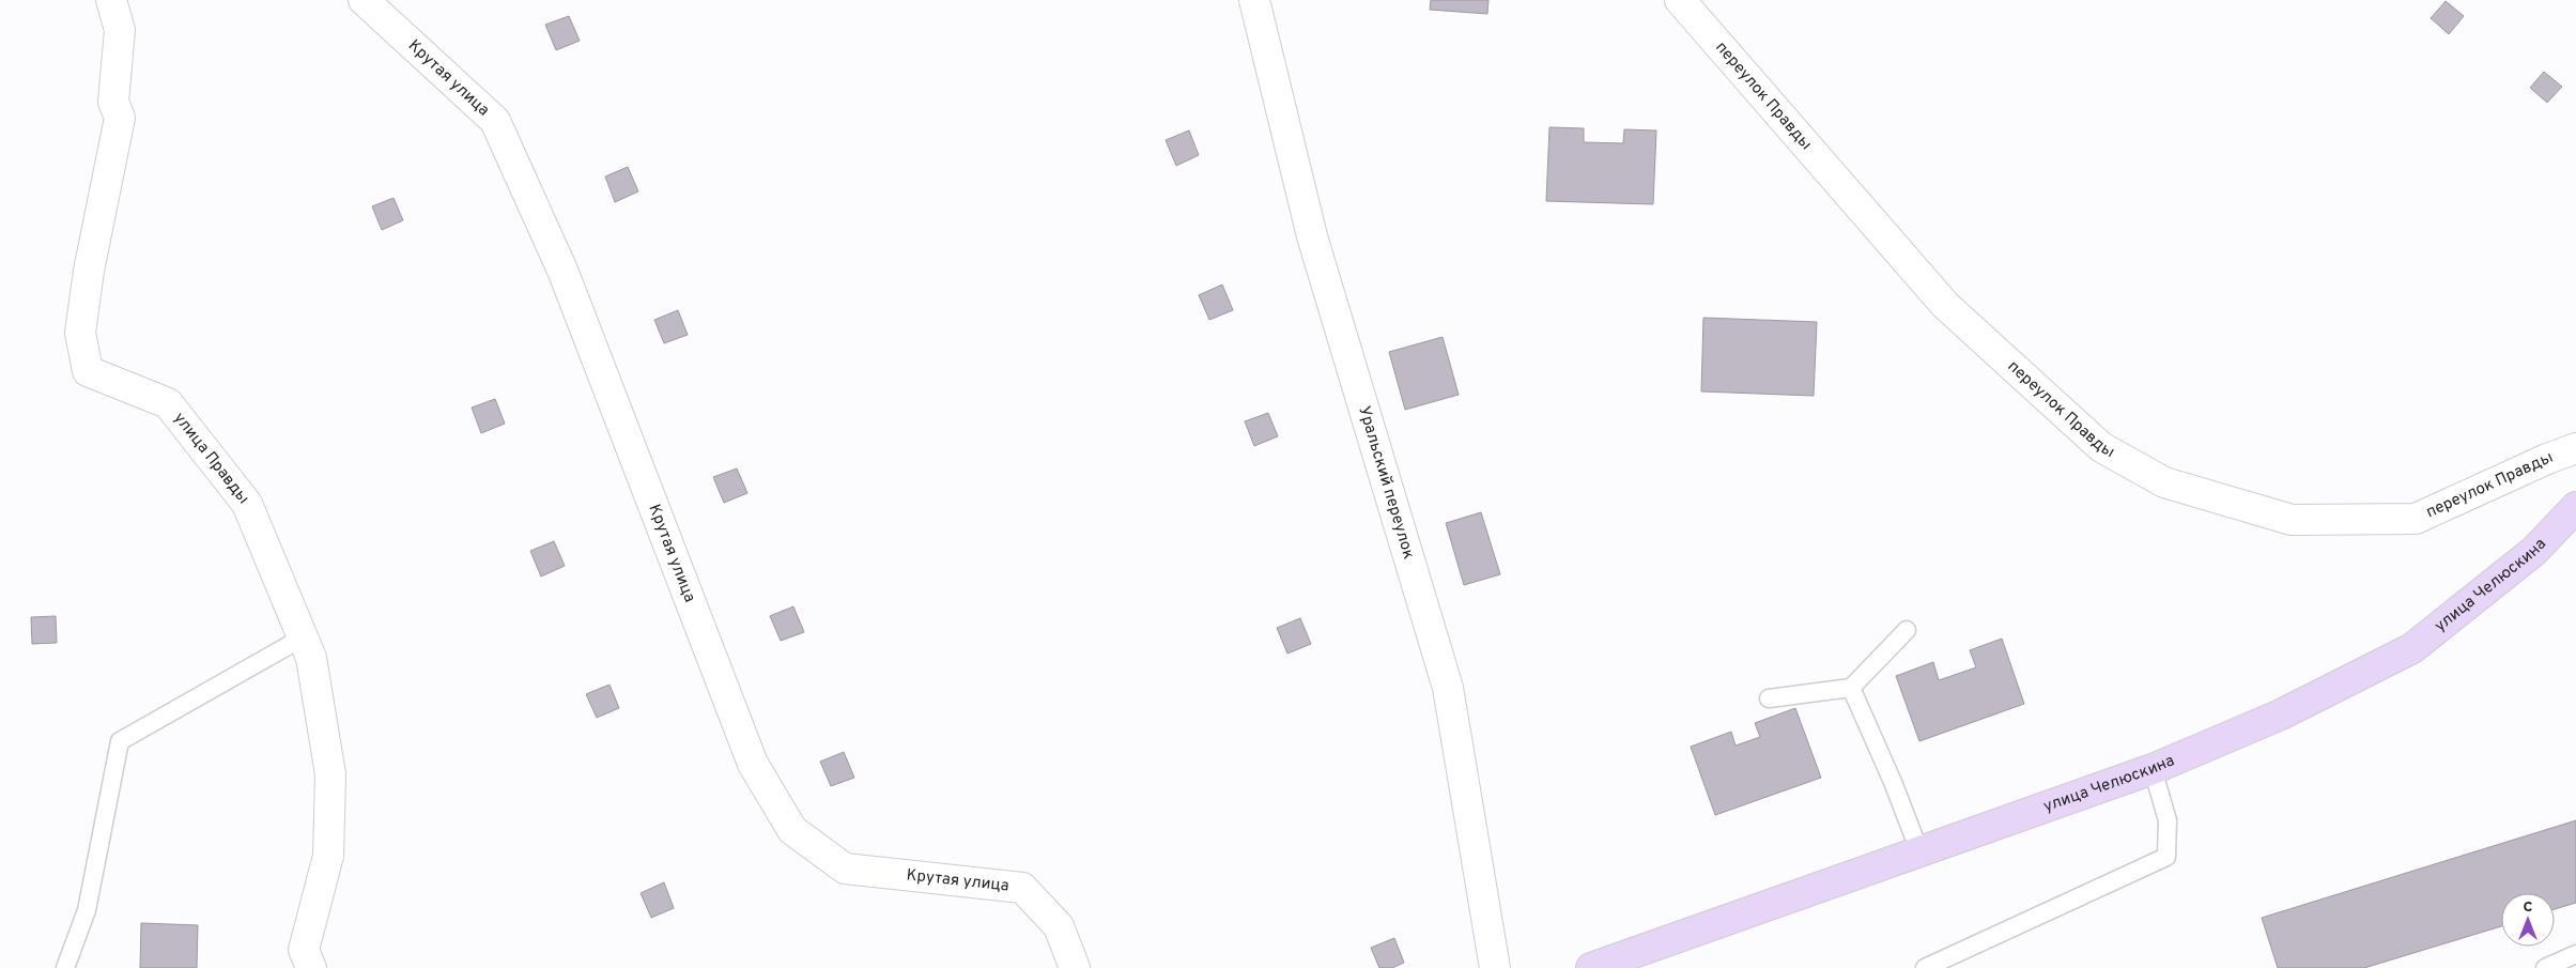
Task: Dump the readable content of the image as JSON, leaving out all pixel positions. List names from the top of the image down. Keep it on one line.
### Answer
{"streets":{"main road":["улица Челюскина"],"street":["Крутая улица","переулок Правды","улица Правды","Уральский переулок"]},"north":"top"}
